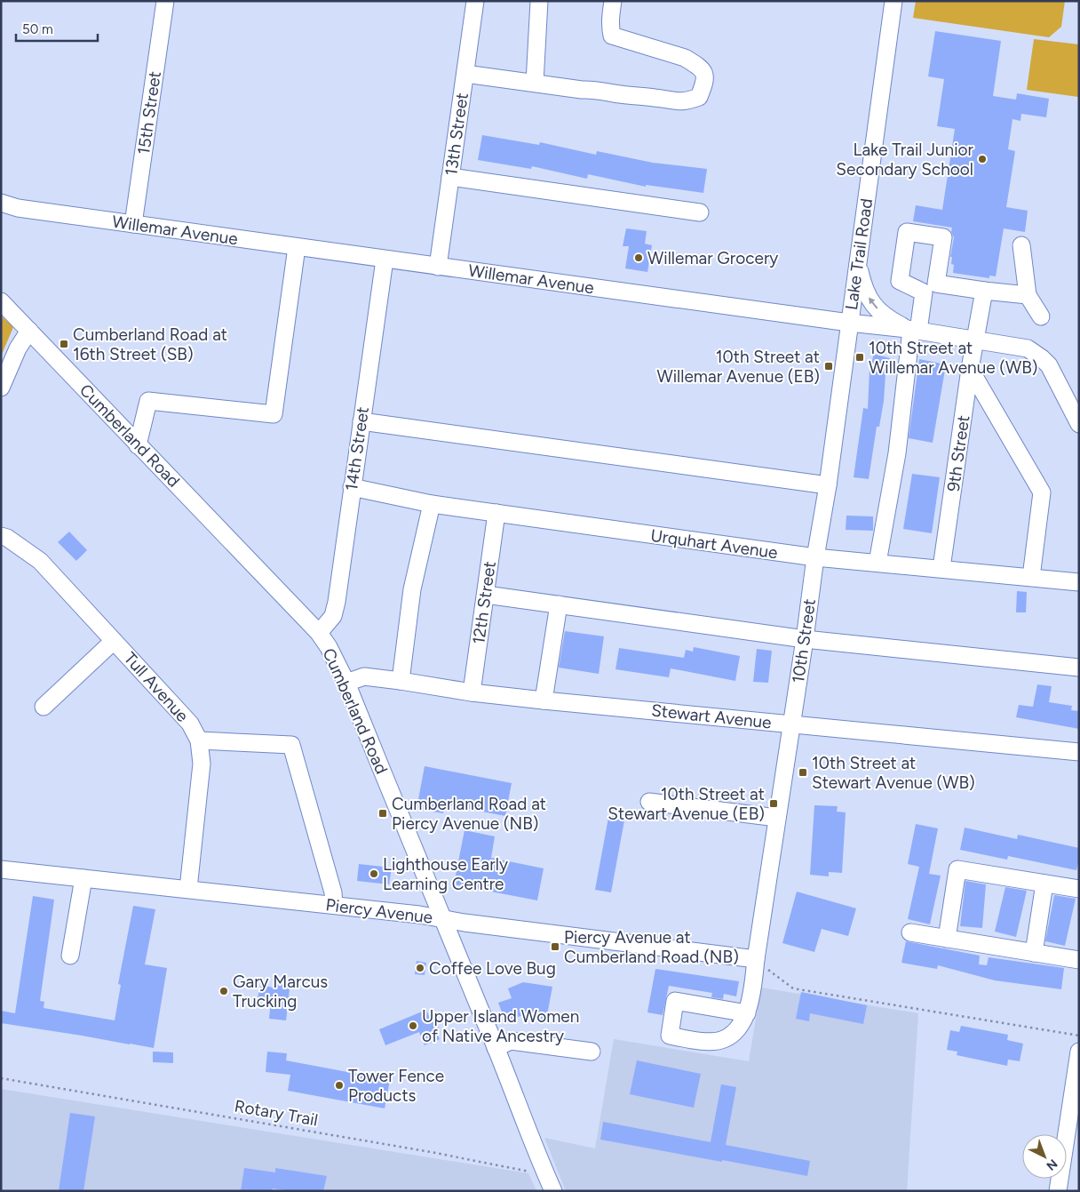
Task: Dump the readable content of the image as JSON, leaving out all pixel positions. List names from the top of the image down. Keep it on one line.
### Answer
{"streets":{"street":["15th Street","13th Street","Willemar Avenue","Lake Trail Road","Cumberland Road","14th Street","9th Street","Urquhart Avenue","12th Street","10th Street","Tull Avenue","Stewart Avenue","Piercy Avenue"],"path":["Rotary Trail"]},"crossings":[["15th Street","Willemar Avenue"],["13th Street","Willemar Avenue"],["Willemar Avenue","Lake Trail Road"],["Willemar Avenue","14th Street"],["Willemar Avenue","9th Street"],["Willemar Avenue","10th Street"],["Lake Trail Road","10th Street"],["Cumberland Road","14th Street"],["Cumberland Road","Stewart Avenue"],["Cumberland Road","Piercy Avenue"],["Cumberland Road","Rotary Trail"],["14th Street","Urquhart Avenue"],["9th Street","Urquhart Avenue"],["Urquhart Avenue","12th Street"],["Urquhart Avenue","10th Street"],["12th Street","Stewart Avenue"],["10th Street","Stewart Avenue"],["10th Street","Piercy Avenue"],["Tull Avenue","Piercy Avenue"]],"places":{"other":["Lake Trail Junior Secondary School","Willemar Grocery","Lighthouse Early Learning Centre","Coffee Love Bug","Gary Marcus Trucking","Upper Island Women of Native Ancestry","Tower Fence Products"],"transit":["Cumberland Road at 16th Street (SB)","10th Street at Willemar Avenue (WB)","10th Street at Willemar Avenue (EB)","10th Street at Stewart Avenue (WB)","10th Street at Stewart Avenue (EB)","Cumberland Road at Piercy Avenue (NB)","Piercy Avenue at Cumberland Road (NB)"]},"scale_bar":"50 m","north":"bottom right"}
